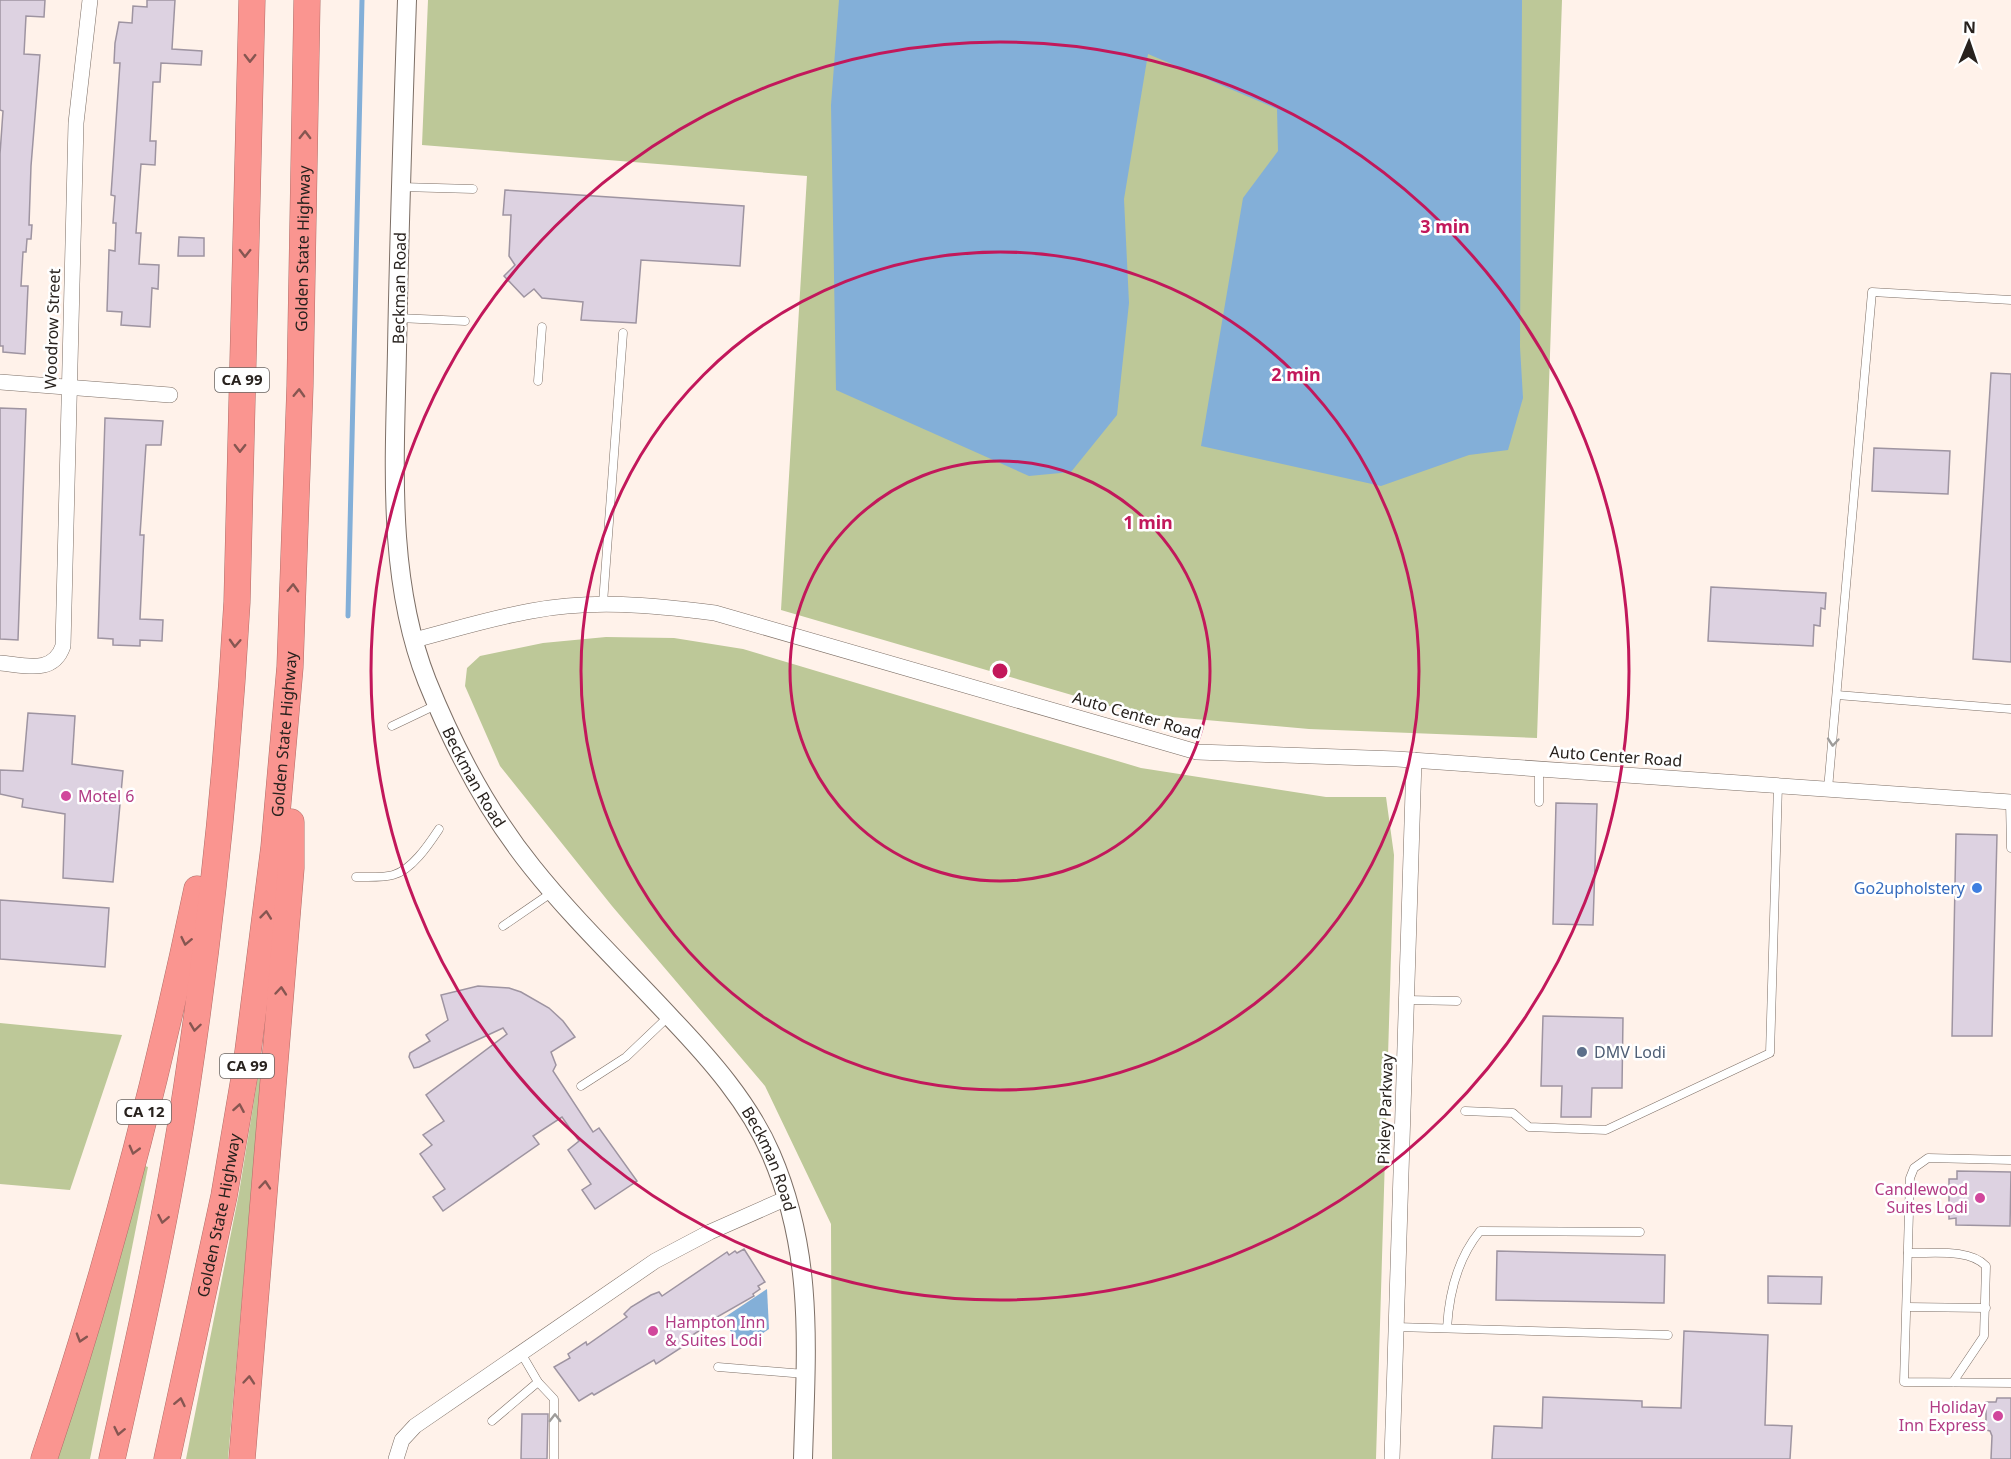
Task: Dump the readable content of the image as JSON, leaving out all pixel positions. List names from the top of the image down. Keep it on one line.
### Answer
{"streets":{"highway":["Golden State Highway","CA 99","CA 12"],"street":["Beckman Road","Woodrow Street","Auto Center Road","Pixley Parkway"]},"crossings":[["Beckman Road","Auto Center Road"],["CA 99","CA 12"],["Auto Center Road","Pixley Parkway"]],"places":["Motel 6","Go2upholstery","DMV Lodi","Candlewood Suites Lodi","Hampton Inn & Suites Lodi","Holiday Inn Express"],"north":"top","rings":["3 min","2 min","1 min"]}
